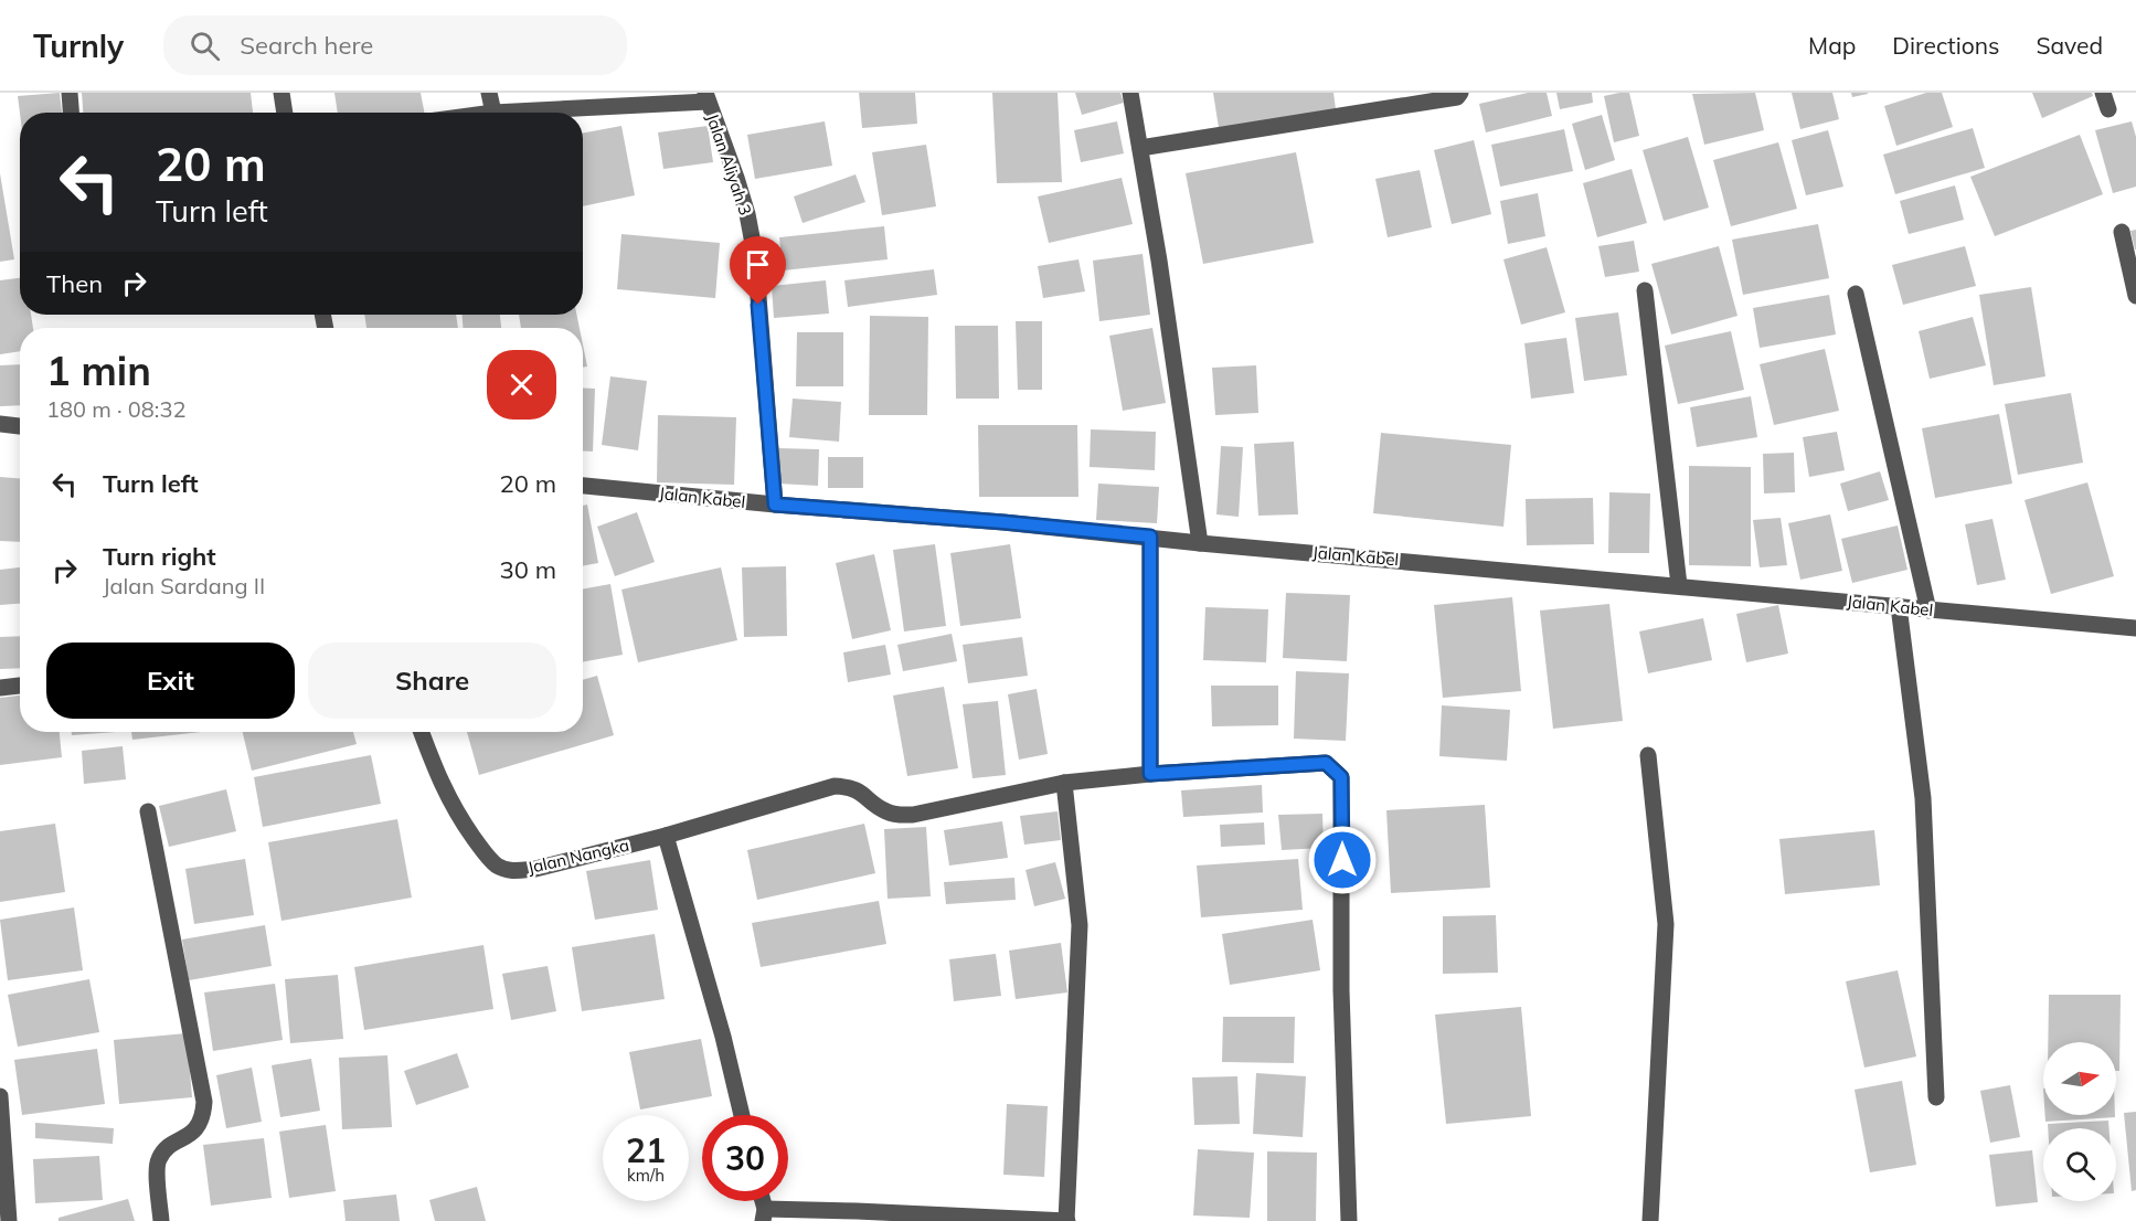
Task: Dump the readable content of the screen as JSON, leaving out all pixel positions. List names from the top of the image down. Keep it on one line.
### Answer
{"streets":{"street":["Jalan Aliyah 3","Jalan Kabel","Jalan Nangka"]},"crossings":[["Jalan Aliyah 3","Jalan Kabel"]],"north":"right","page":{"header":"Turnly","search":"Search here","nav":["Map","Directions","Saved"],"turn":["20 m","Turn left"],"then":"Then","heading":["1 min","180 m · 08:32"],"list":[{"name":"Turn left","value":"20 m"},{"name":"Turn right","note":"Jalan Sardang II","value":"30 m"}],"buttons":["Exit","Share"],"speed":"21 km/h","limit":"30"}}
